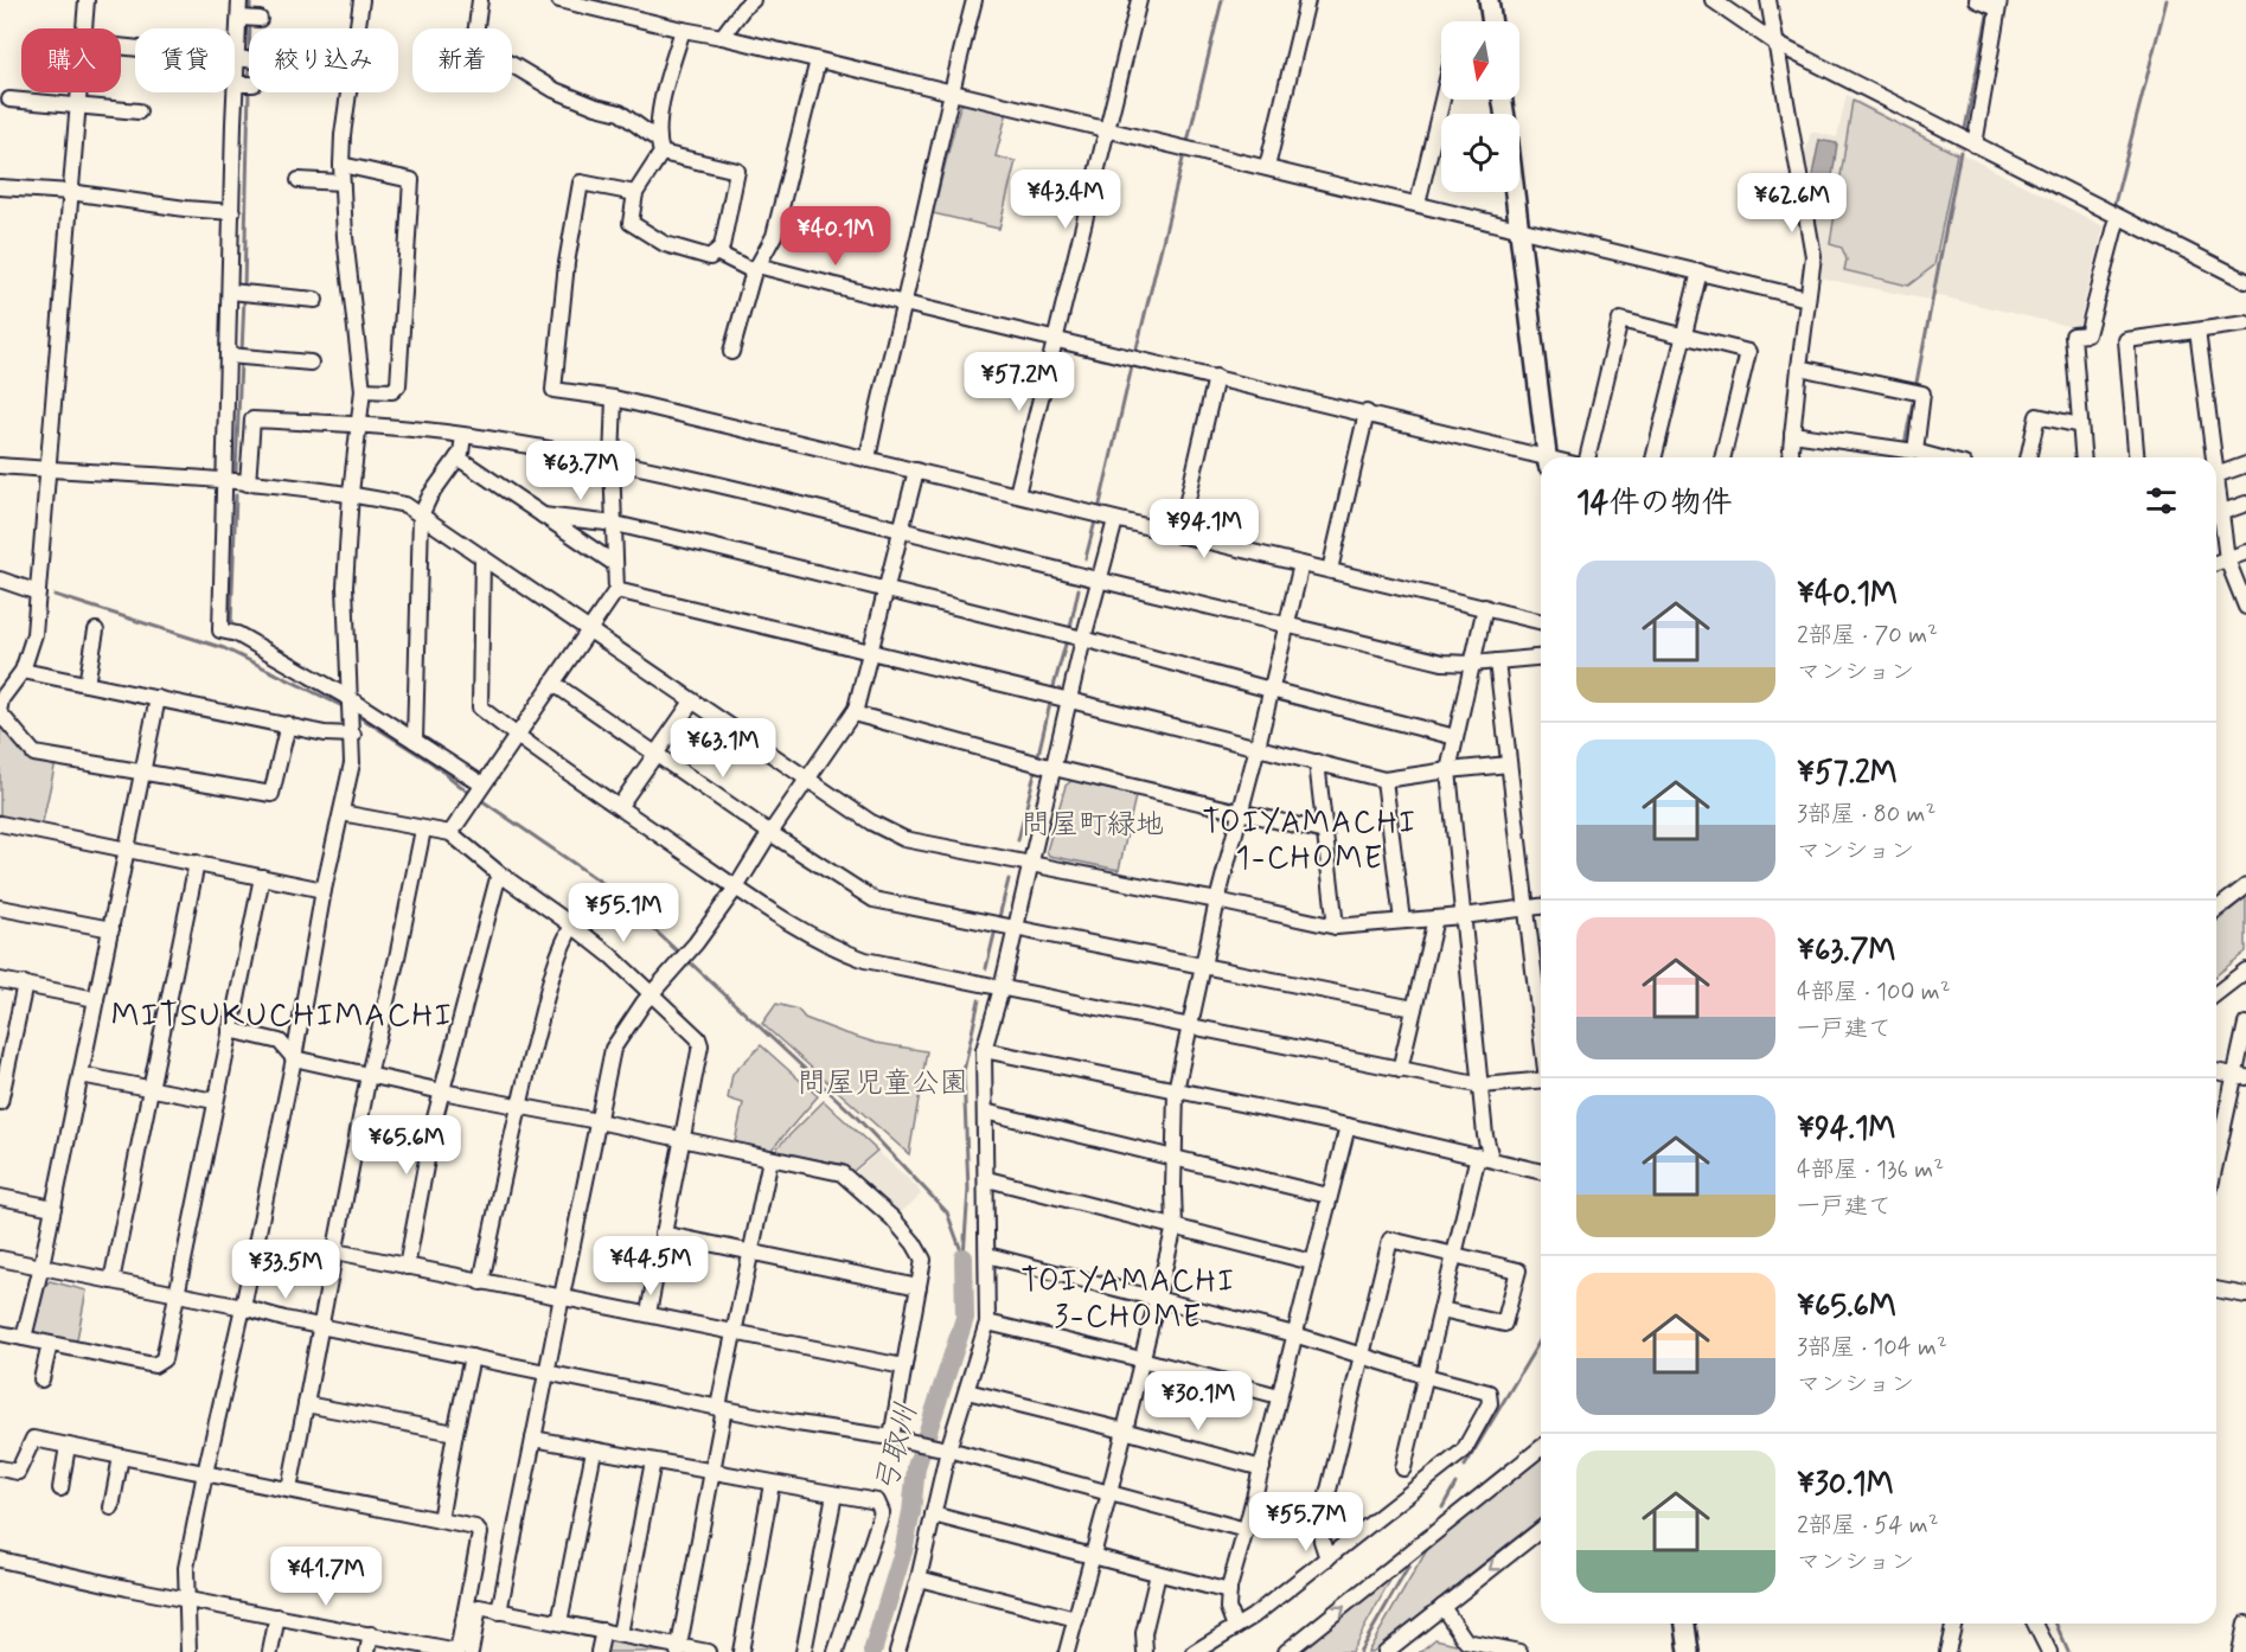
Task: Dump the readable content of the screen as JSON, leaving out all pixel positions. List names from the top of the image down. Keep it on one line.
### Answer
{"districts":["TOIYAMACHI 1-CHOME","MITSUKUCHIMACHI","TOIYAMACHI 3-CHOME"],"water":["弓取川"],"parks":["問屋町緑地","問屋児童公園"],"north":"bottom","page":{"chip":["購入","賃貸","絞り込み","新着"],"price":["¥43.4M","¥62.6M","¥40.1M","¥57.2M","¥63.7M","¥94.1M","¥63.1M","¥55.1M","¥65.6M","¥44.5M","¥33.5M","¥30.1M","¥55.7M","¥41.7M"],"heading":"14件の物件","list":[{"name":"¥40.1M","note":"2部屋 · 70 m² · マンション"},{"name":"¥57.2M","note":"3部屋 · 80 m² · マンション"},{"name":"¥63.7M","note":"4部屋 · 100 m² · 一戸建て"},{"name":"¥94.1M","note":"4部屋 · 136 m² · 一戸建て"},{"name":"¥65.6M","note":"3部屋 · 104 m² · マンション"},{"name":"¥30.1M","note":"2部屋 · 54 m² · マンション"}]}}
